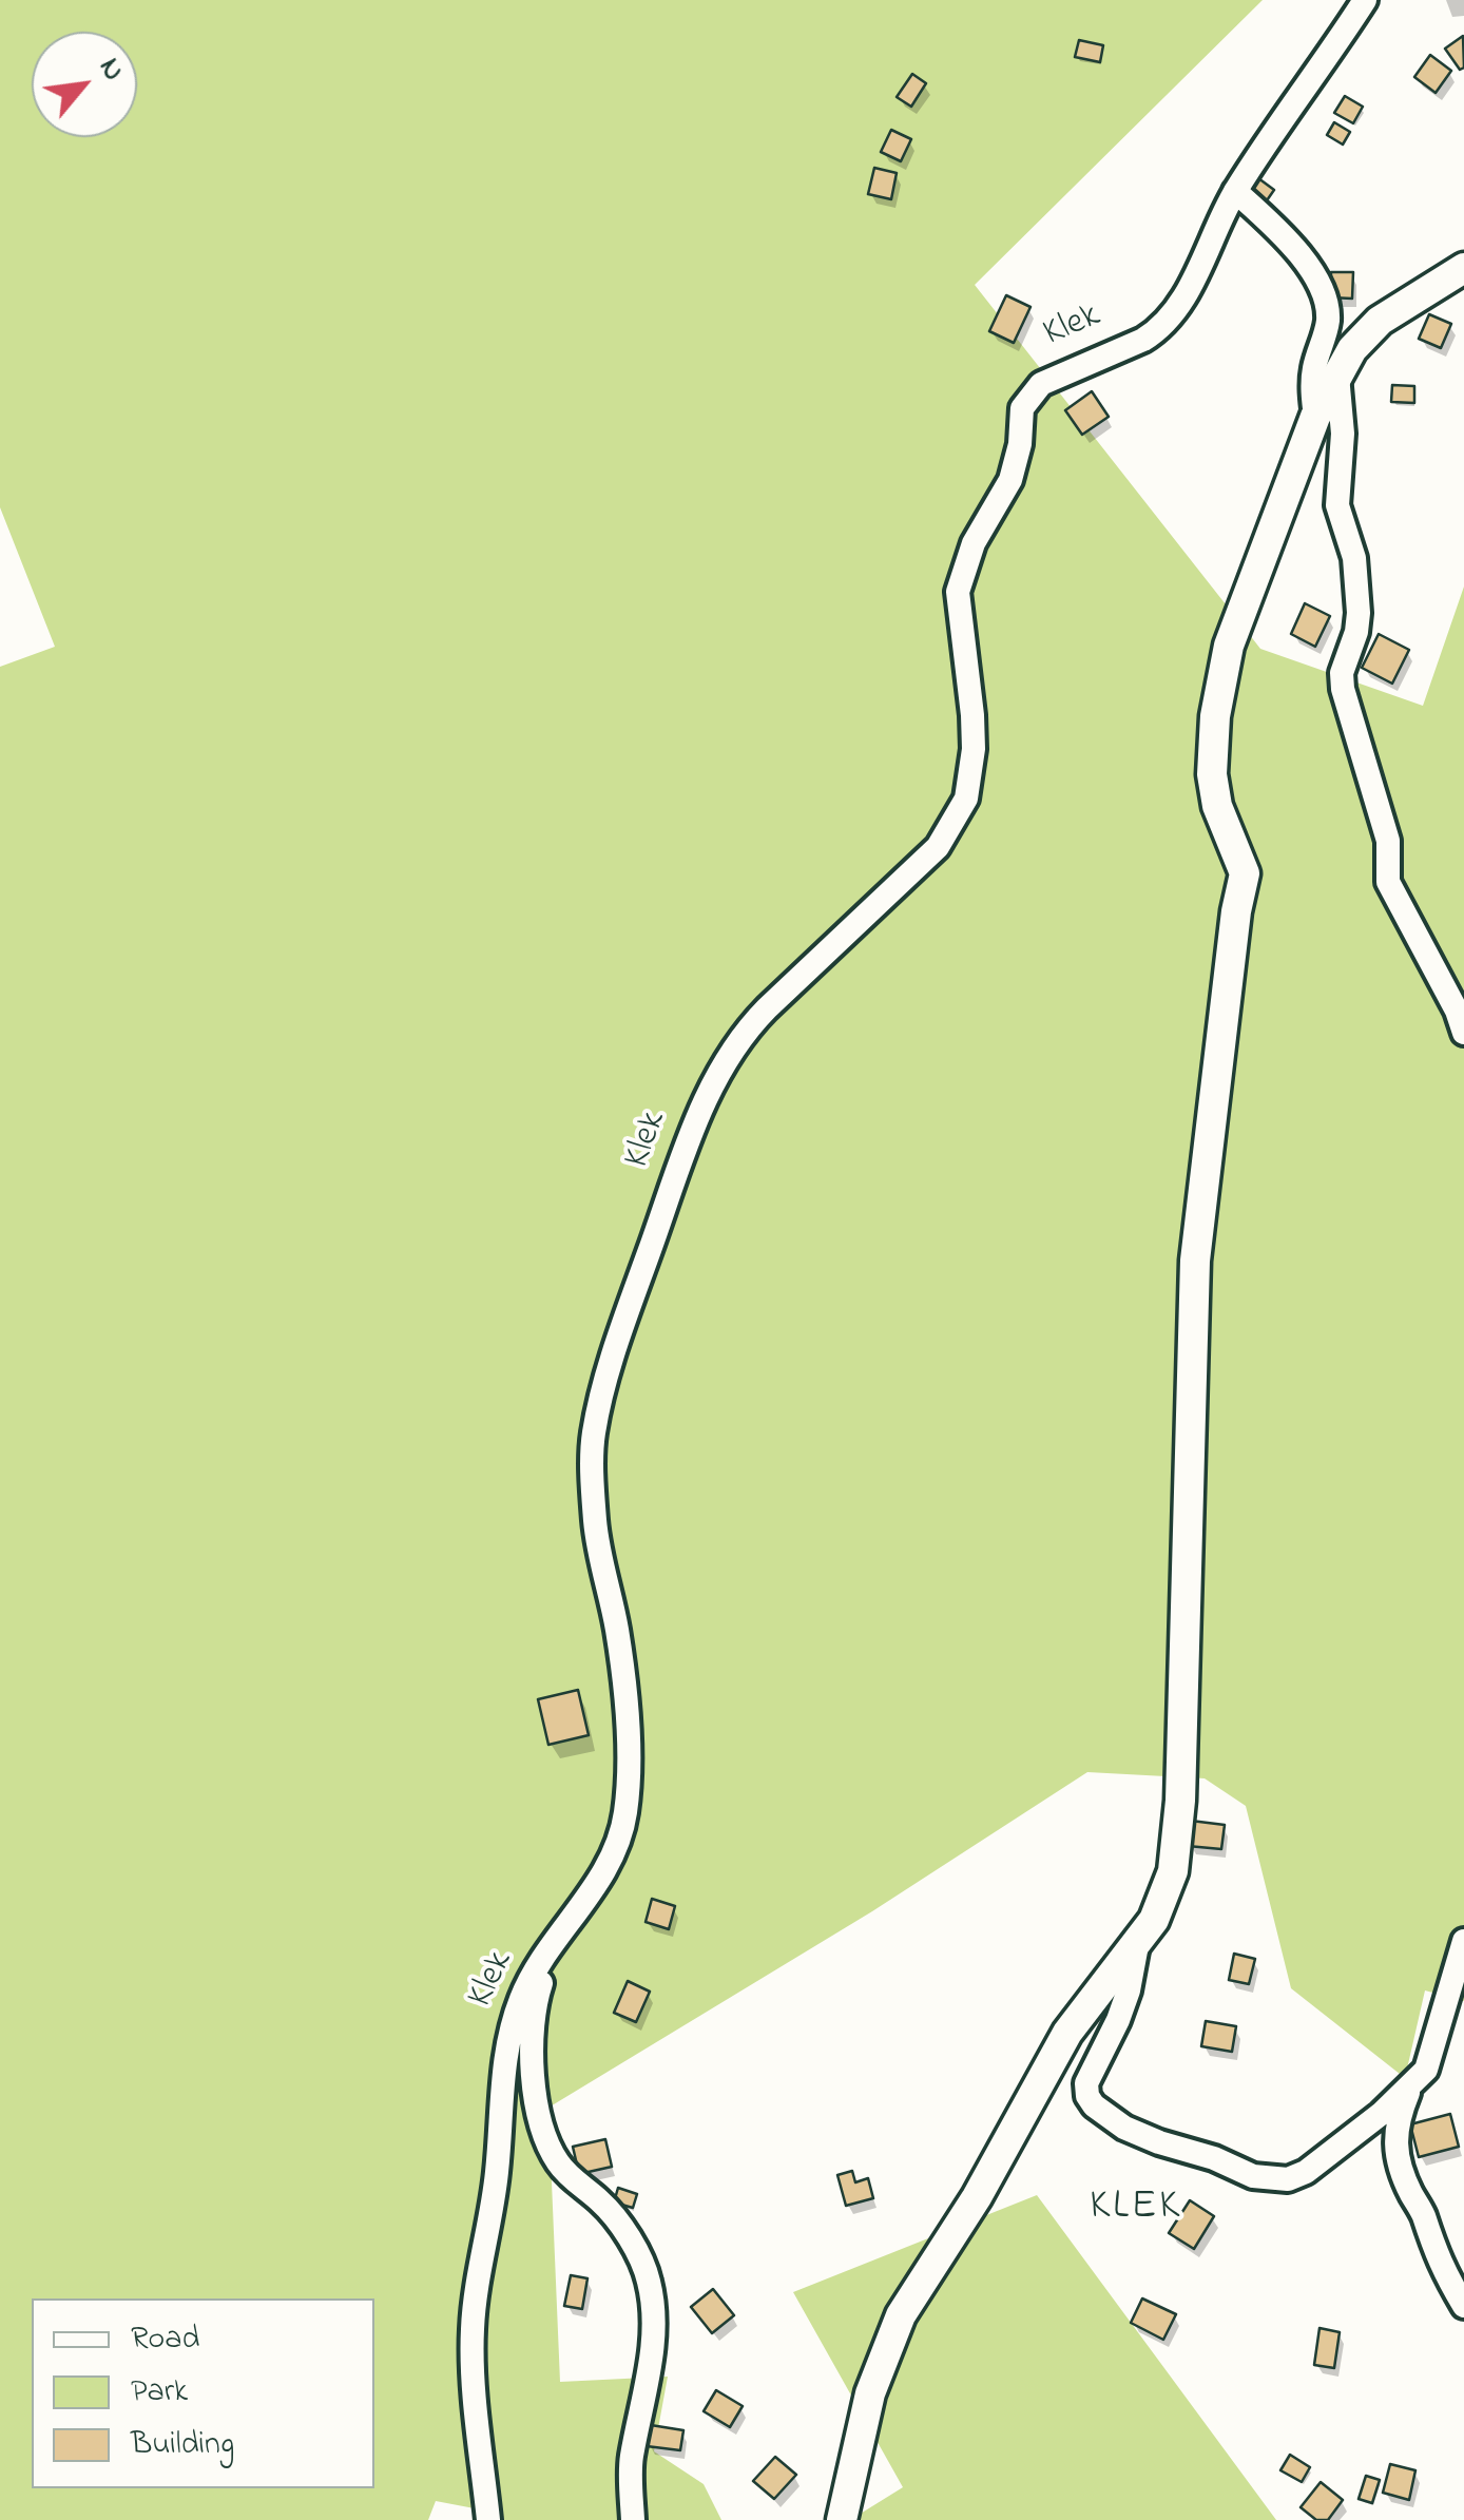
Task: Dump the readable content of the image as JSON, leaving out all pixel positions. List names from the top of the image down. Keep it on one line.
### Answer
{"streets":{"street":["Klek"]},"districts":["KLEK"],"legend":["Road","Park","Building"],"north":"top right"}
